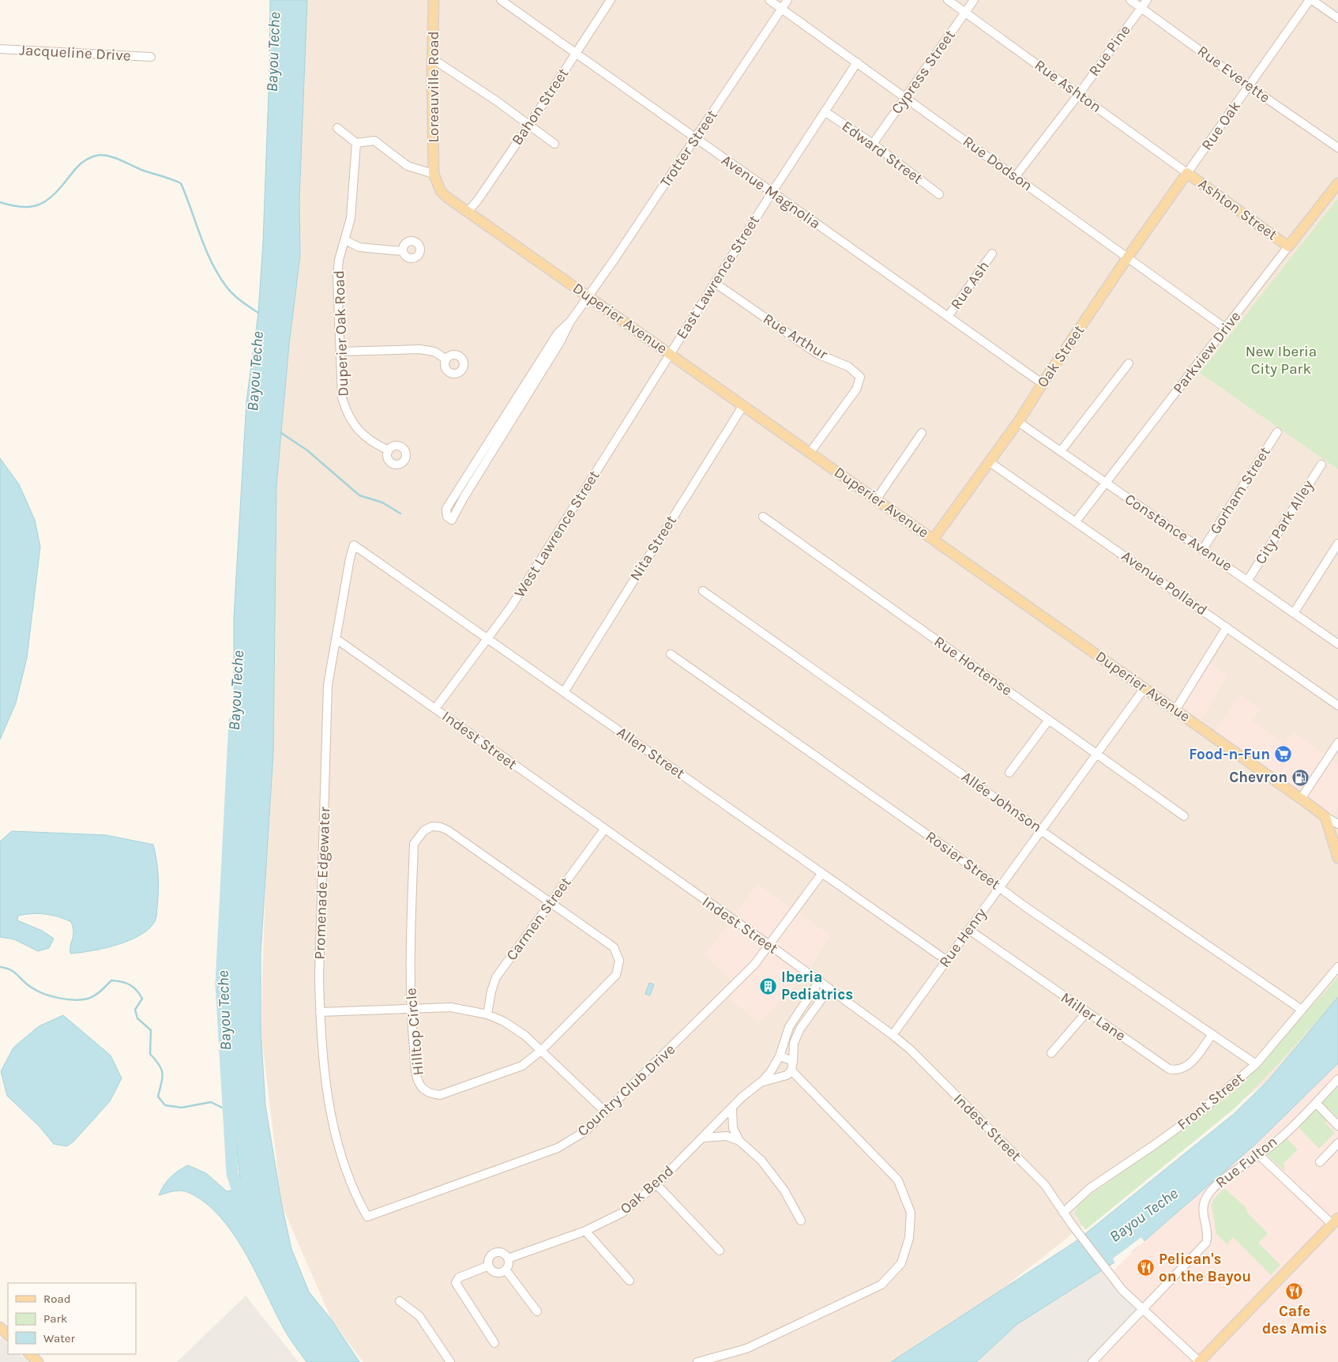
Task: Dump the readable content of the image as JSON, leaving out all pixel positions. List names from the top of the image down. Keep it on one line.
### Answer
{"streets":{"main road":["Loreauville Road","Ashton Street","Duperier Avenue","Parkview Drive","Oak Street"],"street":["Rue Pine","Jacqueline Drive","Cypress Street","Rue Everette","Rue Ashton","Bahon Street","Rue Oak","Trotter Street","Edward Street","Rue Dodson","Avenue Magnolia","East Lawrence Street","Rue Ash","Duperier Oak Road","Rue Arthur","Gorham Street","City Park Alley","Constance Avenue","West Lawrence Street","Nita Street","Avenue Pollard","Rue Hortense","Indest Street","Allen Street","Allée Johnson","Rosier Street","Promenade Edgewater","Carmen Street","Rue Henry","Miller Lane","Hilltop Circle","Country Club Drive","Front Street","Rue Fulton","Oak Bend"]},"crossings":[["Rue Pine","Rue Everette"],["Rue Pine","Rue Ashton"],["Rue Pine","Rue Dodson"],["Cypress Street","Rue Ashton"],["Cypress Street","Edward Street"],["Cypress Street","Rue Dodson"],["Rue Everette","Rue Oak"],["Rue Ashton","Rue Oak"],["Rue Ashton","Ashton Street"],["Rue Ashton","Oak Street"],["Loreauville Road","Duperier Avenue"],["Bahon Street","Avenue Magnolia"],["Bahon Street","Duperier Avenue"],["Rue Oak","Ashton Street"],["Rue Oak","Oak Street"],["Trotter Street","Rue Dodson"],["Trotter Street","Avenue Magnolia"],["Trotter Street","Duperier Avenue"],["Edward Street","East Lawrence Street"],["Rue Dodson","East Lawrence Street"],["Rue Dodson","Parkview Drive"],["Rue Dodson","Oak Street"],["Avenue Magnolia","East Lawrence Street"],["Avenue Magnolia","Rue Ash"],["Avenue Magnolia","Oak Street"],["Ashton Street","Parkview Drive"],["Ashton Street","Oak Street"],["East Lawrence Street","Duperier Avenue"],["East Lawrence Street","Rue Arthur"],["East Lawrence Street","West Lawrence Street"],["Duperier Avenue","Rue Arthur"],["Duperier Avenue","Oak Street"],["Duperier Avenue","West Lawrence Street"],["Duperier Avenue","Nita Street"],["Duperier Avenue","Rue Henry"],["Parkview Drive","Constance Avenue"],["Parkview Drive","Avenue Pollard"],["Oak Street","Constance Avenue"],["Oak Street","Avenue Pollard"],["Gorham Street","Constance Avenue"],["City Park Alley","Constance Avenue"],["West Lawrence Street","Indest Street"],["West Lawrence Street","Allen Street"],["Nita Street","Allen Street"],["Rue Hortense","Rue Henry"],["Indest Street","Promenade Edgewater"],["Indest Street","Carmen Street"],["Indest Street","Rue Henry"],["Indest Street","Country Club Drive"],["Indest Street","Front Street"],["Indest Street","Rue Fulton"],["Indest Street","Oak Bend"],["Allen Street","Promenade Edgewater"],["Allen Street","Rue Henry"],["Allen Street","Country Club Drive"],["Allée Johnson","Rue Henry"],["Allée Johnson","Front Street"],["Rosier Street","Rue Henry"],["Rosier Street","Miller Lane"],["Rosier Street","Front Street"],["Promenade Edgewater","Country Club Drive"],["Carmen Street","Hilltop Circle"],["Rue Henry","Miller Lane"]],"water":["Bayou Teche"],"parks":["New Iberia City Park"],"places":{"supermarket":["Food-n-Fun"],"fuel station":["Chevron"],"building":["Iberia Pediatrics"],"restaurant":["Pelican's on the Bayou","Cafe des Amis"]},"legend":["Road","Park","Water"]}
